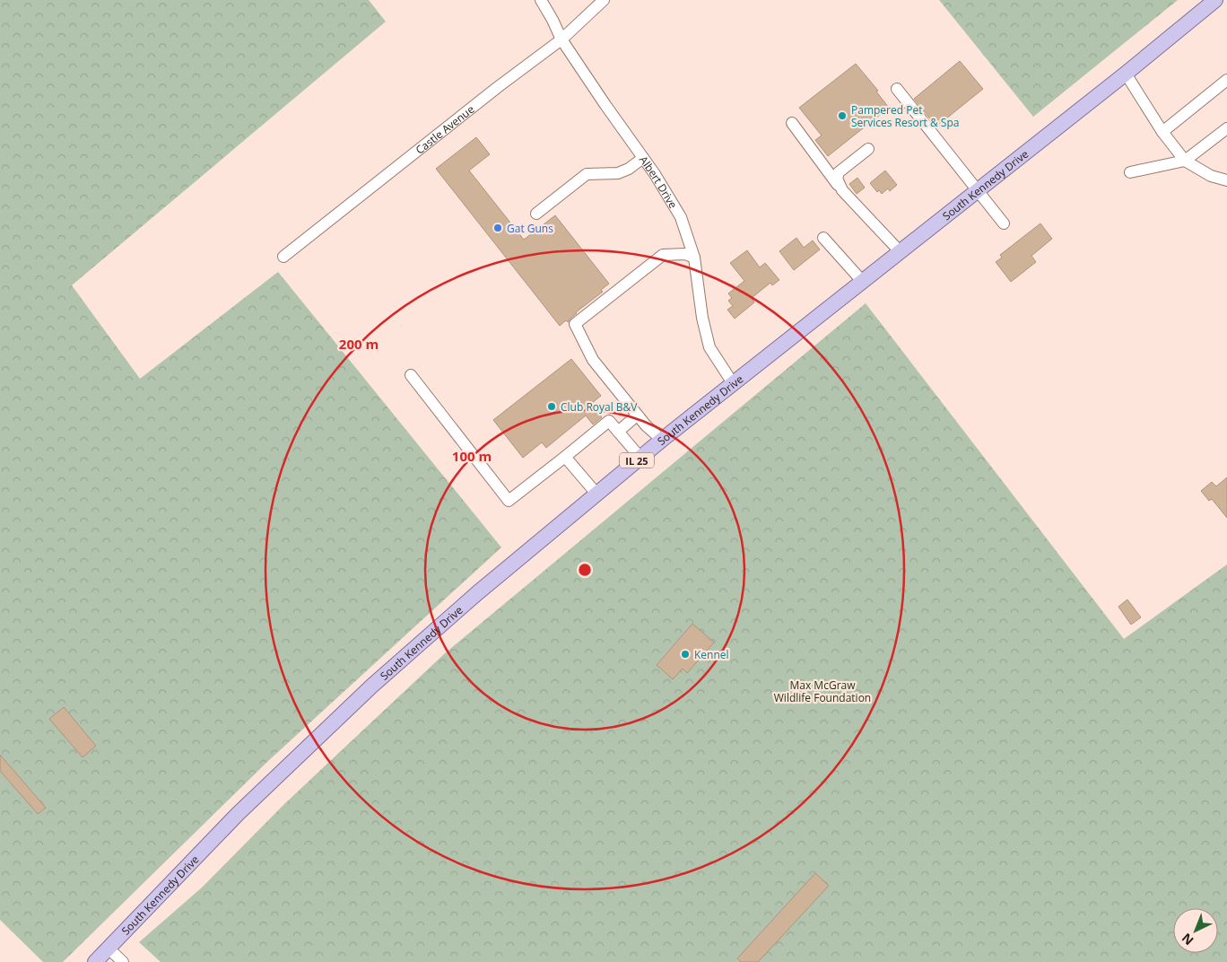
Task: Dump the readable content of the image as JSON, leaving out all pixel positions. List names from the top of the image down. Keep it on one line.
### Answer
{"streets":{"main road":["South Kennedy Drive","IL 25"],"street":["Castle Avenue","Albert Drive"]},"crossings":[["Castle Avenue","Albert Drive"],["Albert Drive","South Kennedy Drive"]],"parks":["Max McGraw Wildlife Foundation"],"places":["Pampered Pet Services Resort & Spa","Gat Guns","Club Royal B&V","Kennel"],"north":"bottom left","rings":["200 m","100 m"]}
